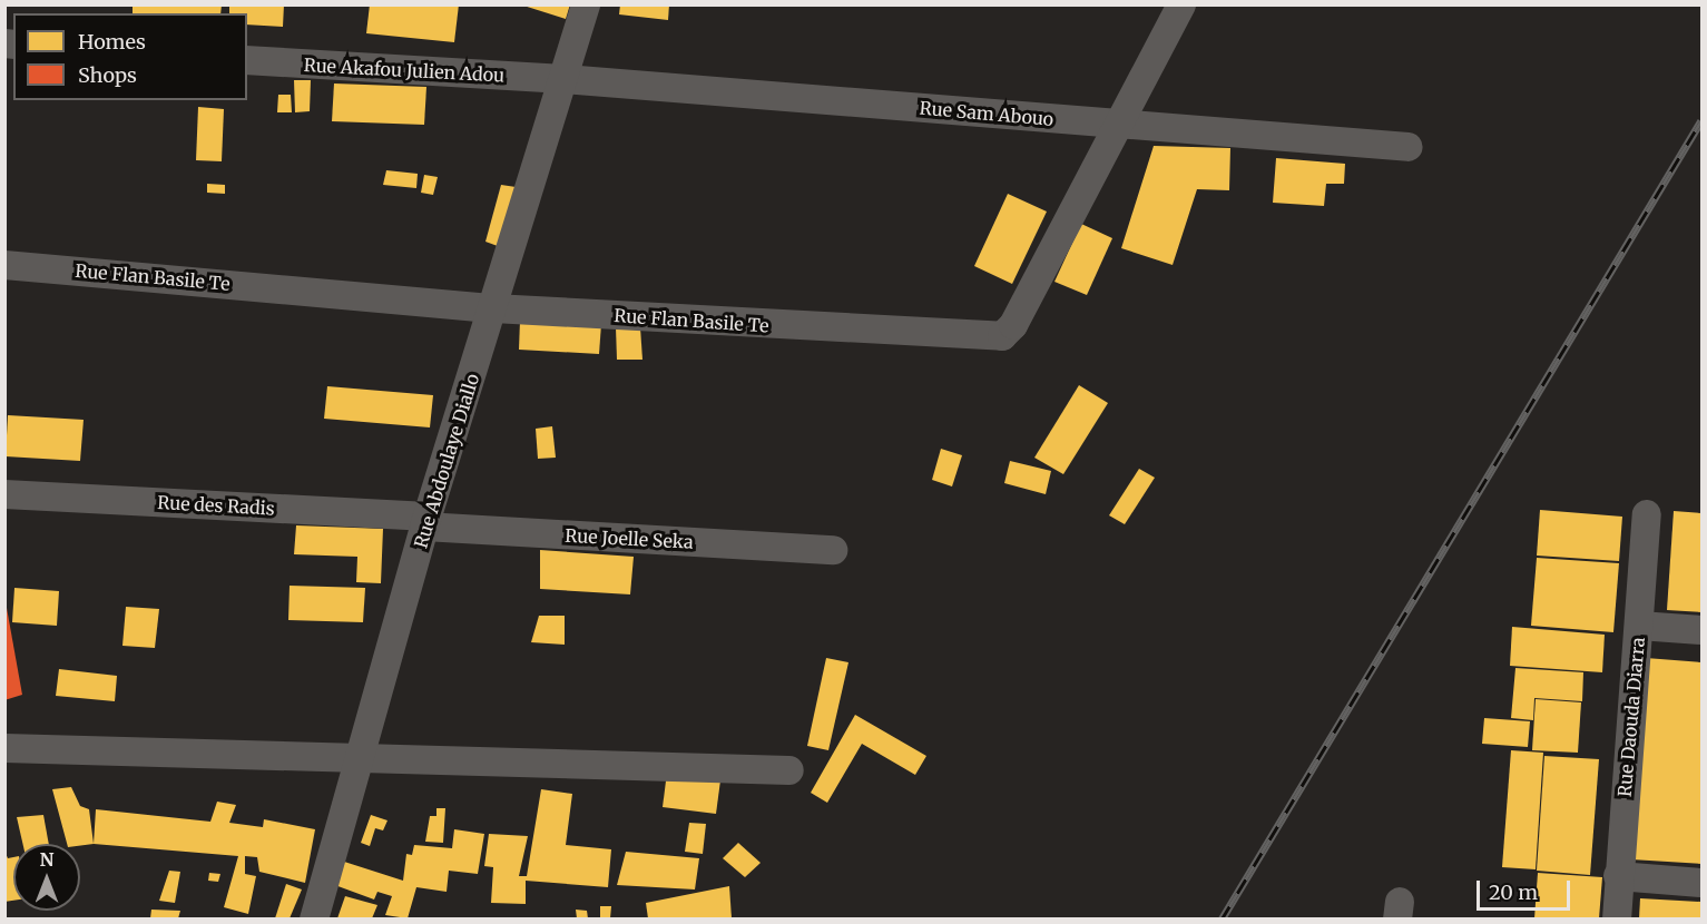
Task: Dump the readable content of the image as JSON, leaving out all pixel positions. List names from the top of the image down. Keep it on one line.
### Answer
{"streets":{"street":["Rue Akafou Julien Adou","Rue Sam Abouo","Rue Flan Basile Te","Rue Abdoulaye Diallo","Rue des Radis","Rue Joelle Seka","Rue Daouda Diarra"]},"crossings":[["Rue Akafou Julien Adou","Rue Sam Abouo"],["Rue Akafou Julien Adou","Rue Abdoulaye Diallo"],["Rue Sam Abouo","Rue Flan Basile Te"],["Rue Sam Abouo","Rue Abdoulaye Diallo"],["Rue Flan Basile Te","Rue Abdoulaye Diallo"],["Rue Abdoulaye Diallo","Rue des Radis"],["Rue Abdoulaye Diallo","Rue Joelle Seka"],["Rue des Radis","Rue Joelle Seka"]],"legend":["Homes","Shops"],"scale_bar":"20 m","north":"top"}
